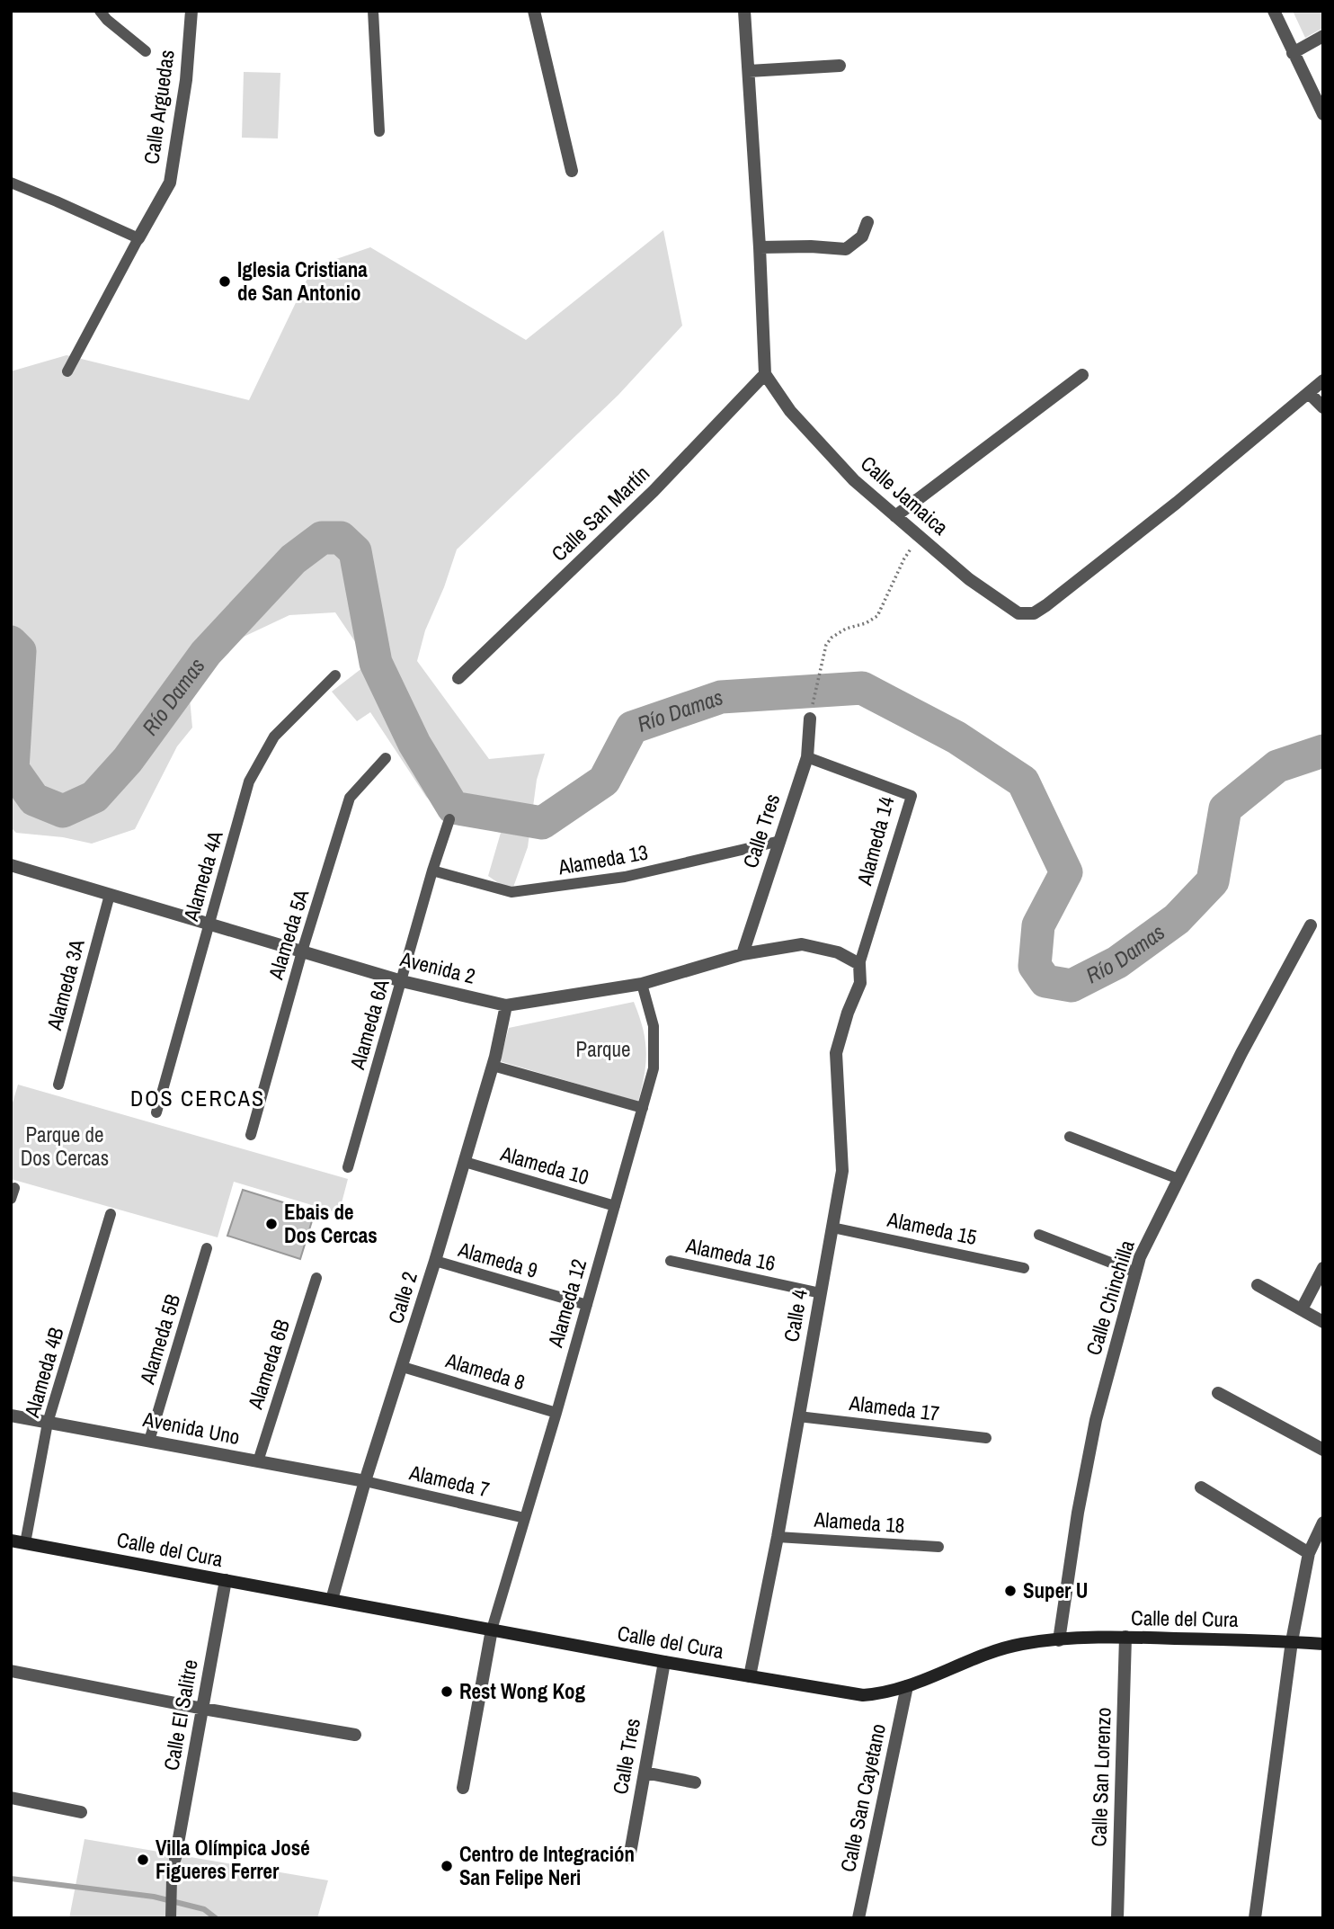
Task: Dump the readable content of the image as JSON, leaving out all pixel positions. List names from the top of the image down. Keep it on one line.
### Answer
{"streets":{"street":["Calle Arguedas","Calle Jamaica","Calle San Martín","Calle Tres","Avenida 2","Calle 2","Calle Chinchilla","Calle 4","Avenida Uno","Calle del Cura","Calle El Salitre","Calle San Lorenzo","Calle San Cayetano"],"lane":["Alameda 14","Alameda 13","Alameda 4A","Alameda 5A","Alameda 3A","Alameda 6A","Alameda 10","Alameda 15","Alameda 16","Alameda 9","Alameda 12","Alameda 5B","Alameda 6B","Alameda 8","Alameda 4B","Alameda 17","Alameda 7","Alameda 18"]},"crossings":[["Calle Jamaica","Calle San Martín"],["Calle Tres","Alameda 14"],["Calle Tres","Alameda 13"],["Calle Tres","Avenida 2"],["Calle Tres","Calle del Cura"],["Alameda 14","Avenida 2"],["Alameda 14","Calle 4"],["Alameda 13","Alameda 6A"],["Alameda 4A","Avenida 2"],["Alameda 5A","Avenida 2"],["Avenida 2","Alameda 3A"],["Avenida 2","Alameda 6A"],["Avenida 2","Calle 2"],["Avenida 2","Alameda 12"],["Avenida 2","Calle 4"],["Alameda 10","Calle 2"],["Alameda 10","Alameda 12"],["Alameda 15","Calle 4"],["Alameda 16","Calle 4"],["Alameda 9","Calle 2"],["Alameda 9","Alameda 12"],["Calle 2","Alameda 8"],["Calle 2","Avenida Uno"],["Calle 2","Alameda 7"],["Calle 2","Calle del Cura"],["Calle Chinchilla","Calle del Cura"],["Alameda 12","Alameda 8"],["Alameda 12","Alameda 7"],["Alameda 12","Calle del Cura"],["Calle 4","Alameda 17"],["Calle 4","Alameda 18"],["Calle 4","Calle del Cura"],["Alameda 5B","Avenida Uno"],["Alameda 6B","Avenida Uno"],["Alameda 4B","Avenida Uno"],["Alameda 4B","Calle del Cura"],["Avenida Uno","Alameda 7"],["Calle del Cura","Calle El Salitre"],["Calle del Cura","Calle San Lorenzo"],["Calle del Cura","Calle San Cayetano"]],"districts":["DOS CERCAS"],"water":["Río Damas"],"parks":["Parque","Parque de Dos Cercas"],"places":["Iglesia Cristiana de San Antonio","Ebais de Dos Cercas","Super U","Rest Wong Kog","Villa Olímpica José Figueres Ferrer","Centro de Integración San Felipe Neri"]}
